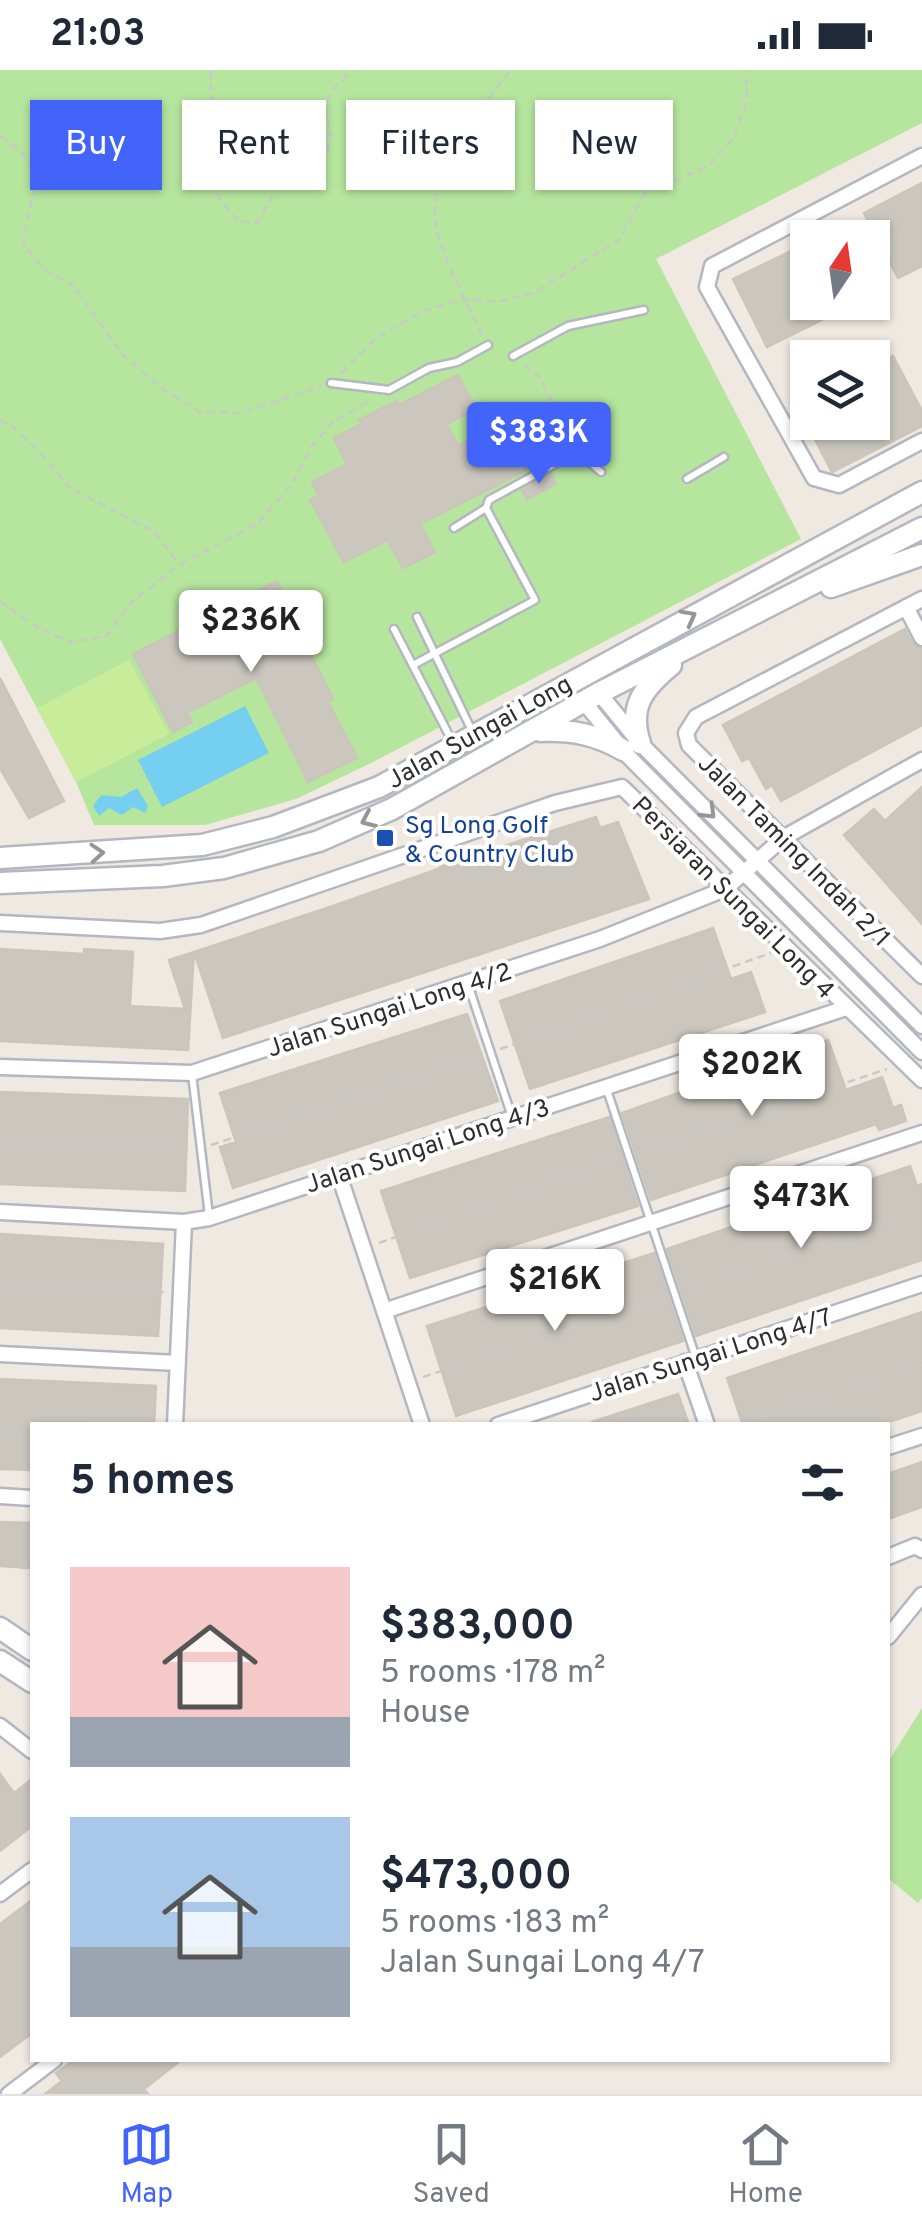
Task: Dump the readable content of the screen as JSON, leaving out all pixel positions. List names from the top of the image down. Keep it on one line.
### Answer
{"streets":{"street":["Jalan Sungai Long","Jalan Taming Indah 2/1","Persiaran Sungai Long 4","Jalan Sungai Long 4/2","Jalan Sungai Long 4/3","Jalan Sungai Long 4/7"]},"crossings":[["Jalan Taming Indah 2/1","Jalan Sungai Long 4/2"],["Persiaran Sungai Long 4","Jalan Sungai Long 4/2"],["Persiaran Sungai Long 4","Jalan Sungai Long 4/3"]],"places":{"transit":["Sg Long Golf & Country Club"]},"north":"top","page":{"status":"21:03","chip":["Buy","Rent","Filters","New"],"price":["$383K","$236K","$202K","$473K","$216K"],"heading":"5 homes","list":[{"name":"$383,000","note":"5 rooms · 178 m² · House"},{"name":"$473,000","note":"5 rooms · 183 m² · Jalan Sungai Long 4/7"}],"tabs":["Map","Saved","Home"]}}
